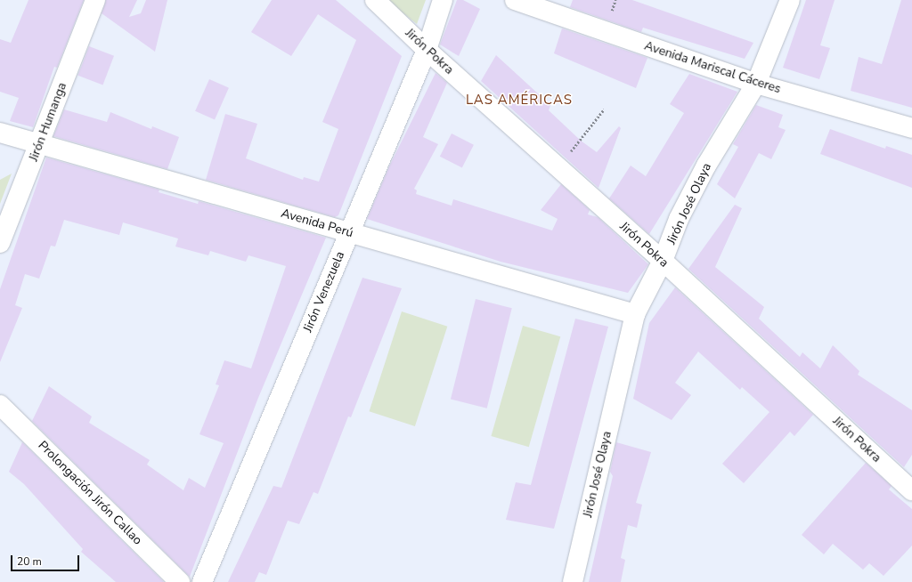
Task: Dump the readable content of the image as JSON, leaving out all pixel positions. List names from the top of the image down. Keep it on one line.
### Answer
{"streets":{"street":["Jirón Pokra","Avenida Mariscal Cáceres","Jirón Humanga","Jirón José Olaya","Avenida Perú","Jirón Venezuela","Prolongación Jirón Callao"]},"crossings":[["Jirón Pokra","Jirón José Olaya"],["Jirón Pokra","Jirón Venezuela"],["Avenida Mariscal Cáceres","Jirón José Olaya"],["Jirón Humanga","Avenida Perú"],["Jirón José Olaya","Avenida Perú"],["Avenida Perú","Jirón Venezuela"]],"districts":["LAS AMÉRICAS"],"scale_bar":"20 m"}
